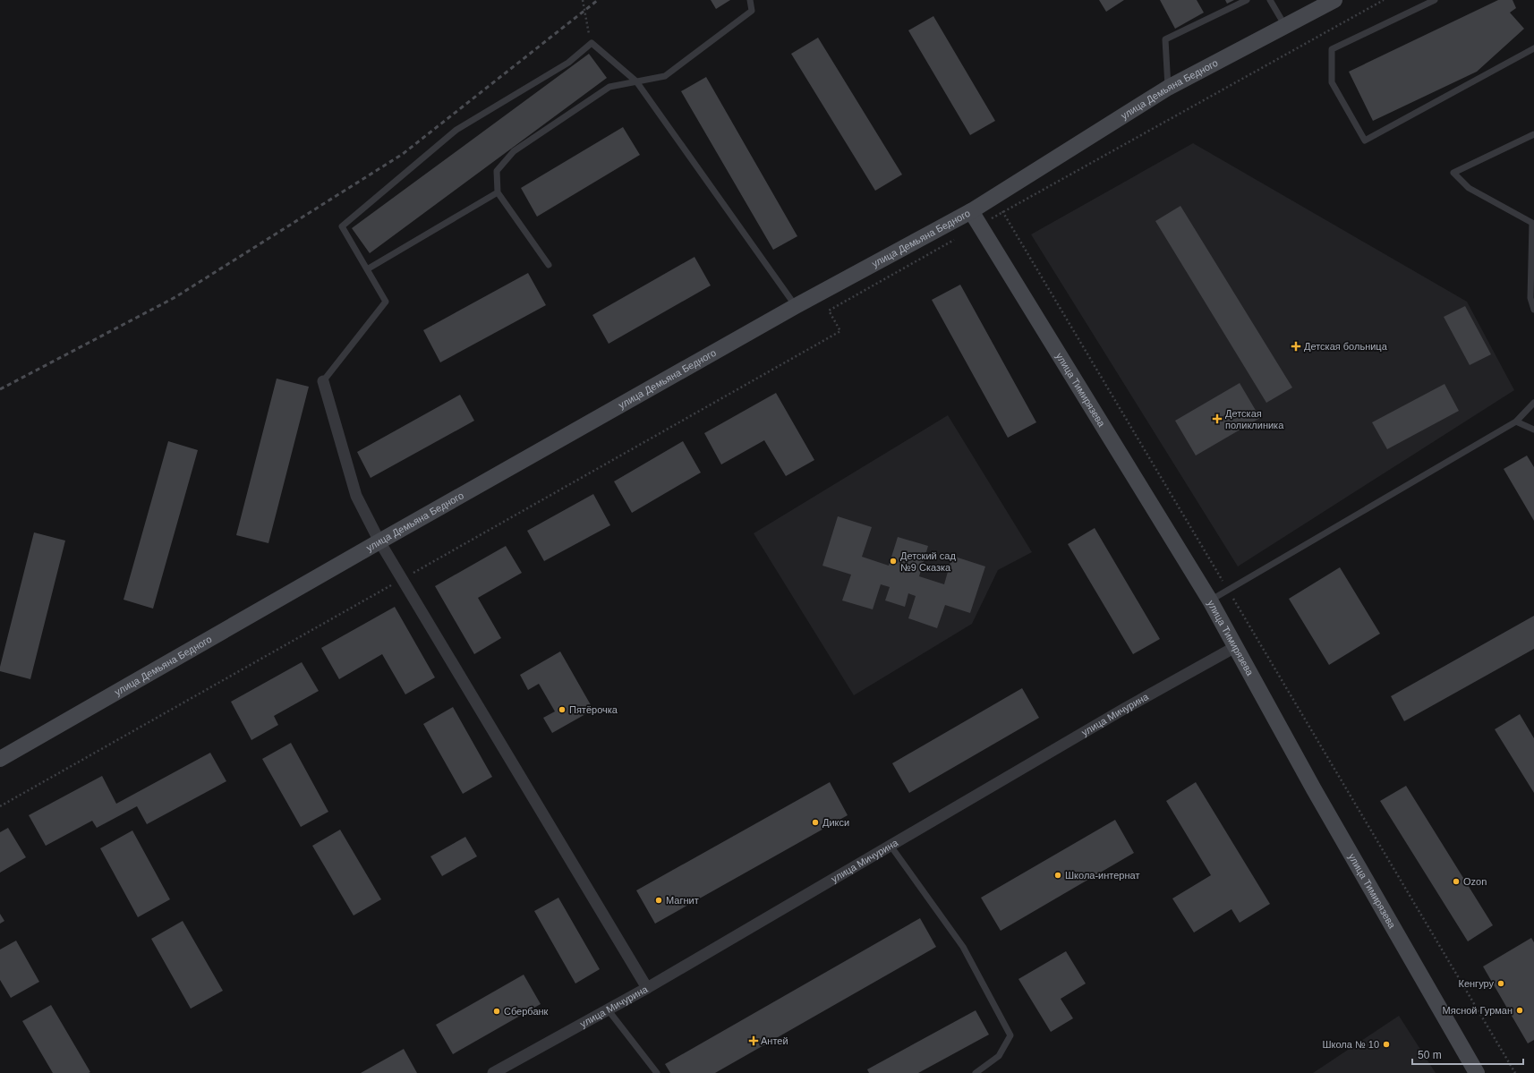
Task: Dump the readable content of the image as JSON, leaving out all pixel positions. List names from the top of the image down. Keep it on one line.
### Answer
{"streets":{"main road":["улица Демьяна Бедного","улица Тимирязева"],"street":["улица Мичурина"]},"crossings":[["улица Демьяна Бедного","улица Тимирязева"],["улица Тимирязева","улица Мичурина"]],"places":{"health":["Детская больница","Детская поликлиника","Антей"],"other":["Детский сад №9 Сказка","Пятёрочка","Дикси","Школа-интернат","Ozon","Магнит","Кенгуру","Мясной Гурман","Сбербанк","Школа № 10"]},"scale_bar":"50 m"}
